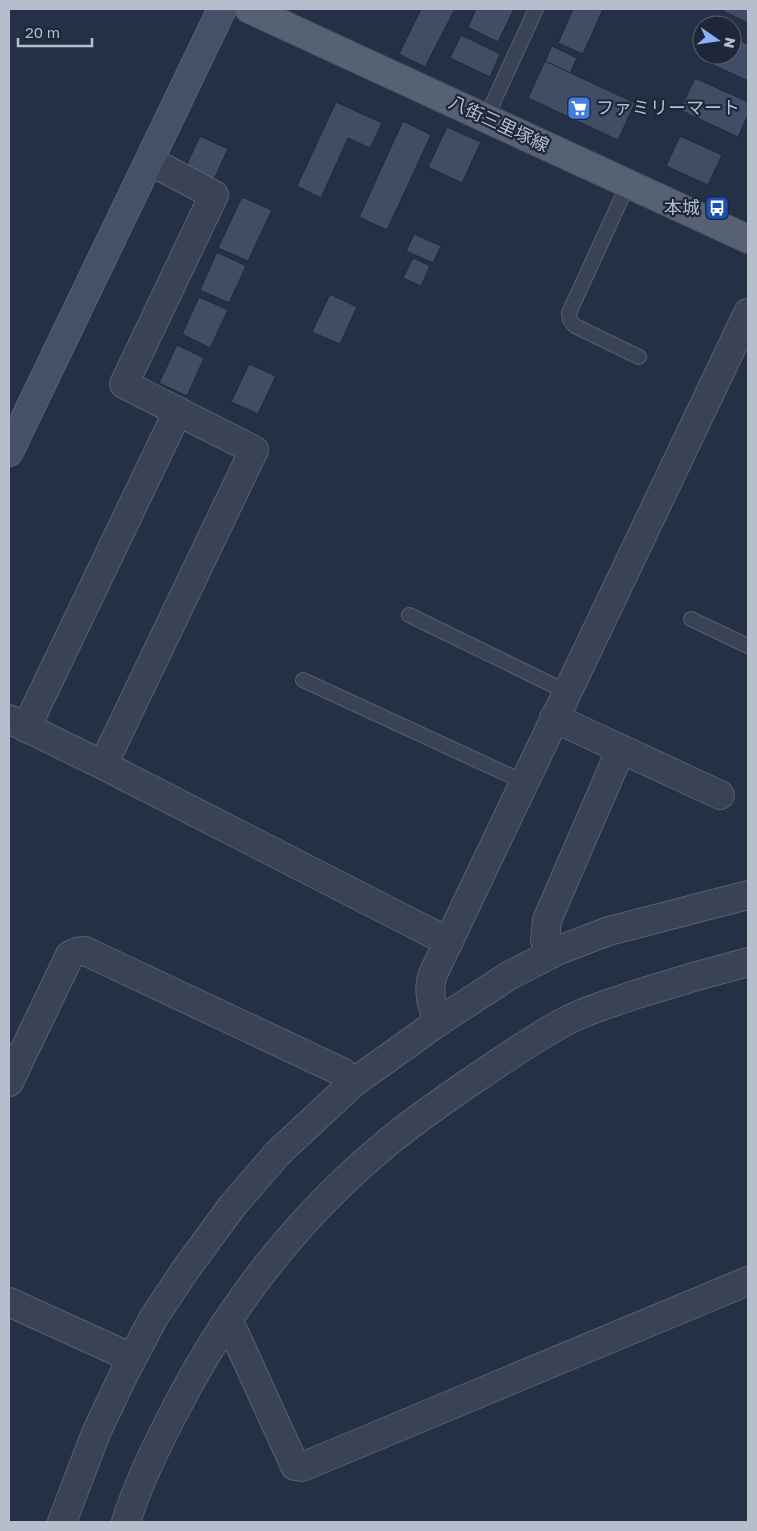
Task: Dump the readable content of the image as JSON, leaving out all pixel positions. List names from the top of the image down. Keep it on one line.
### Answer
{"streets":{"main road":["八街三里塚線"]},"places":{"supermarket":["ファミリーマート"],"bus stop":["本城"]},"scale_bar":"20 m","north":"right"}
